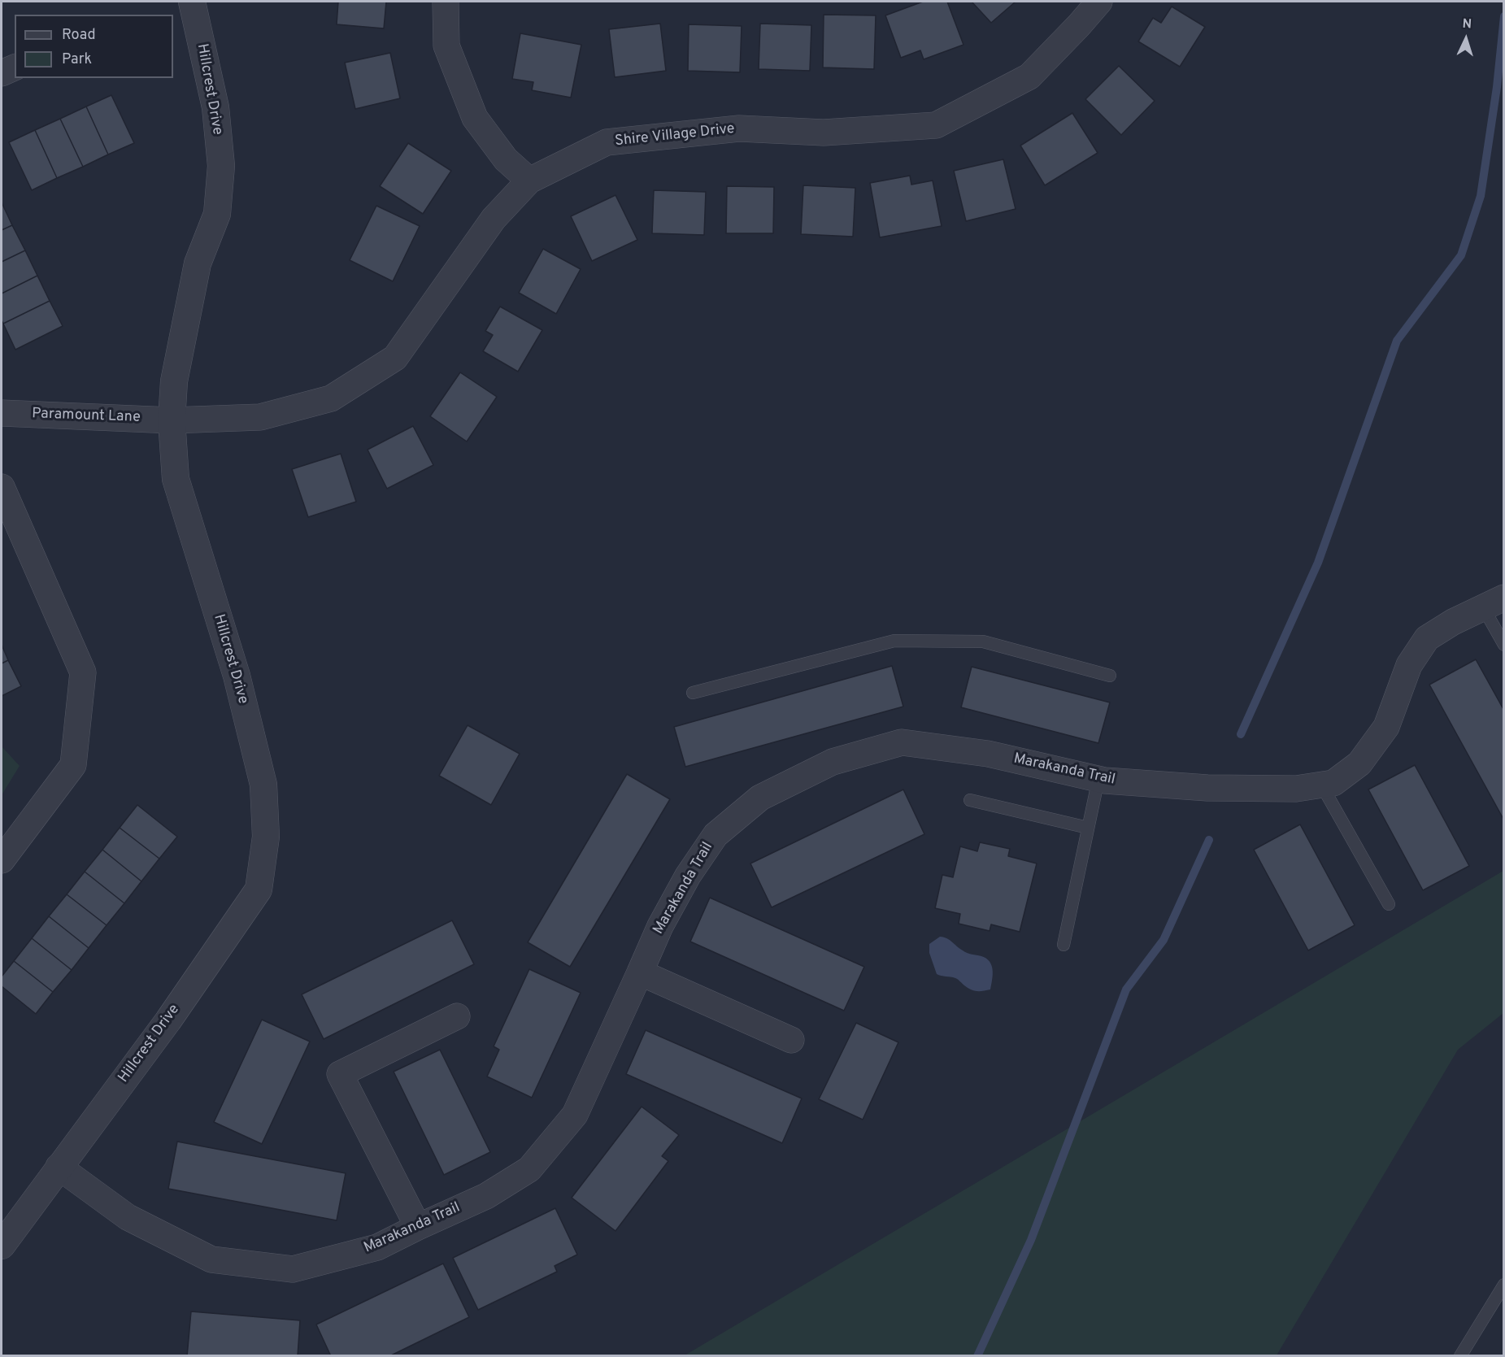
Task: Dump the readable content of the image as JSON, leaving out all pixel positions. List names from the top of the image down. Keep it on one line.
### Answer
{"streets":{"street":["Hillcrest Drive","Shire Village Drive","Paramount Lane","Marakanda Trail"]},"crossings":[["Hillcrest Drive","Shire Village Drive"],["Hillcrest Drive","Paramount Lane"],["Hillcrest Drive","Marakanda Trail"],["Shire Village Drive","Paramount Lane"]],"legend":["Road","Park"],"north":"top"}
